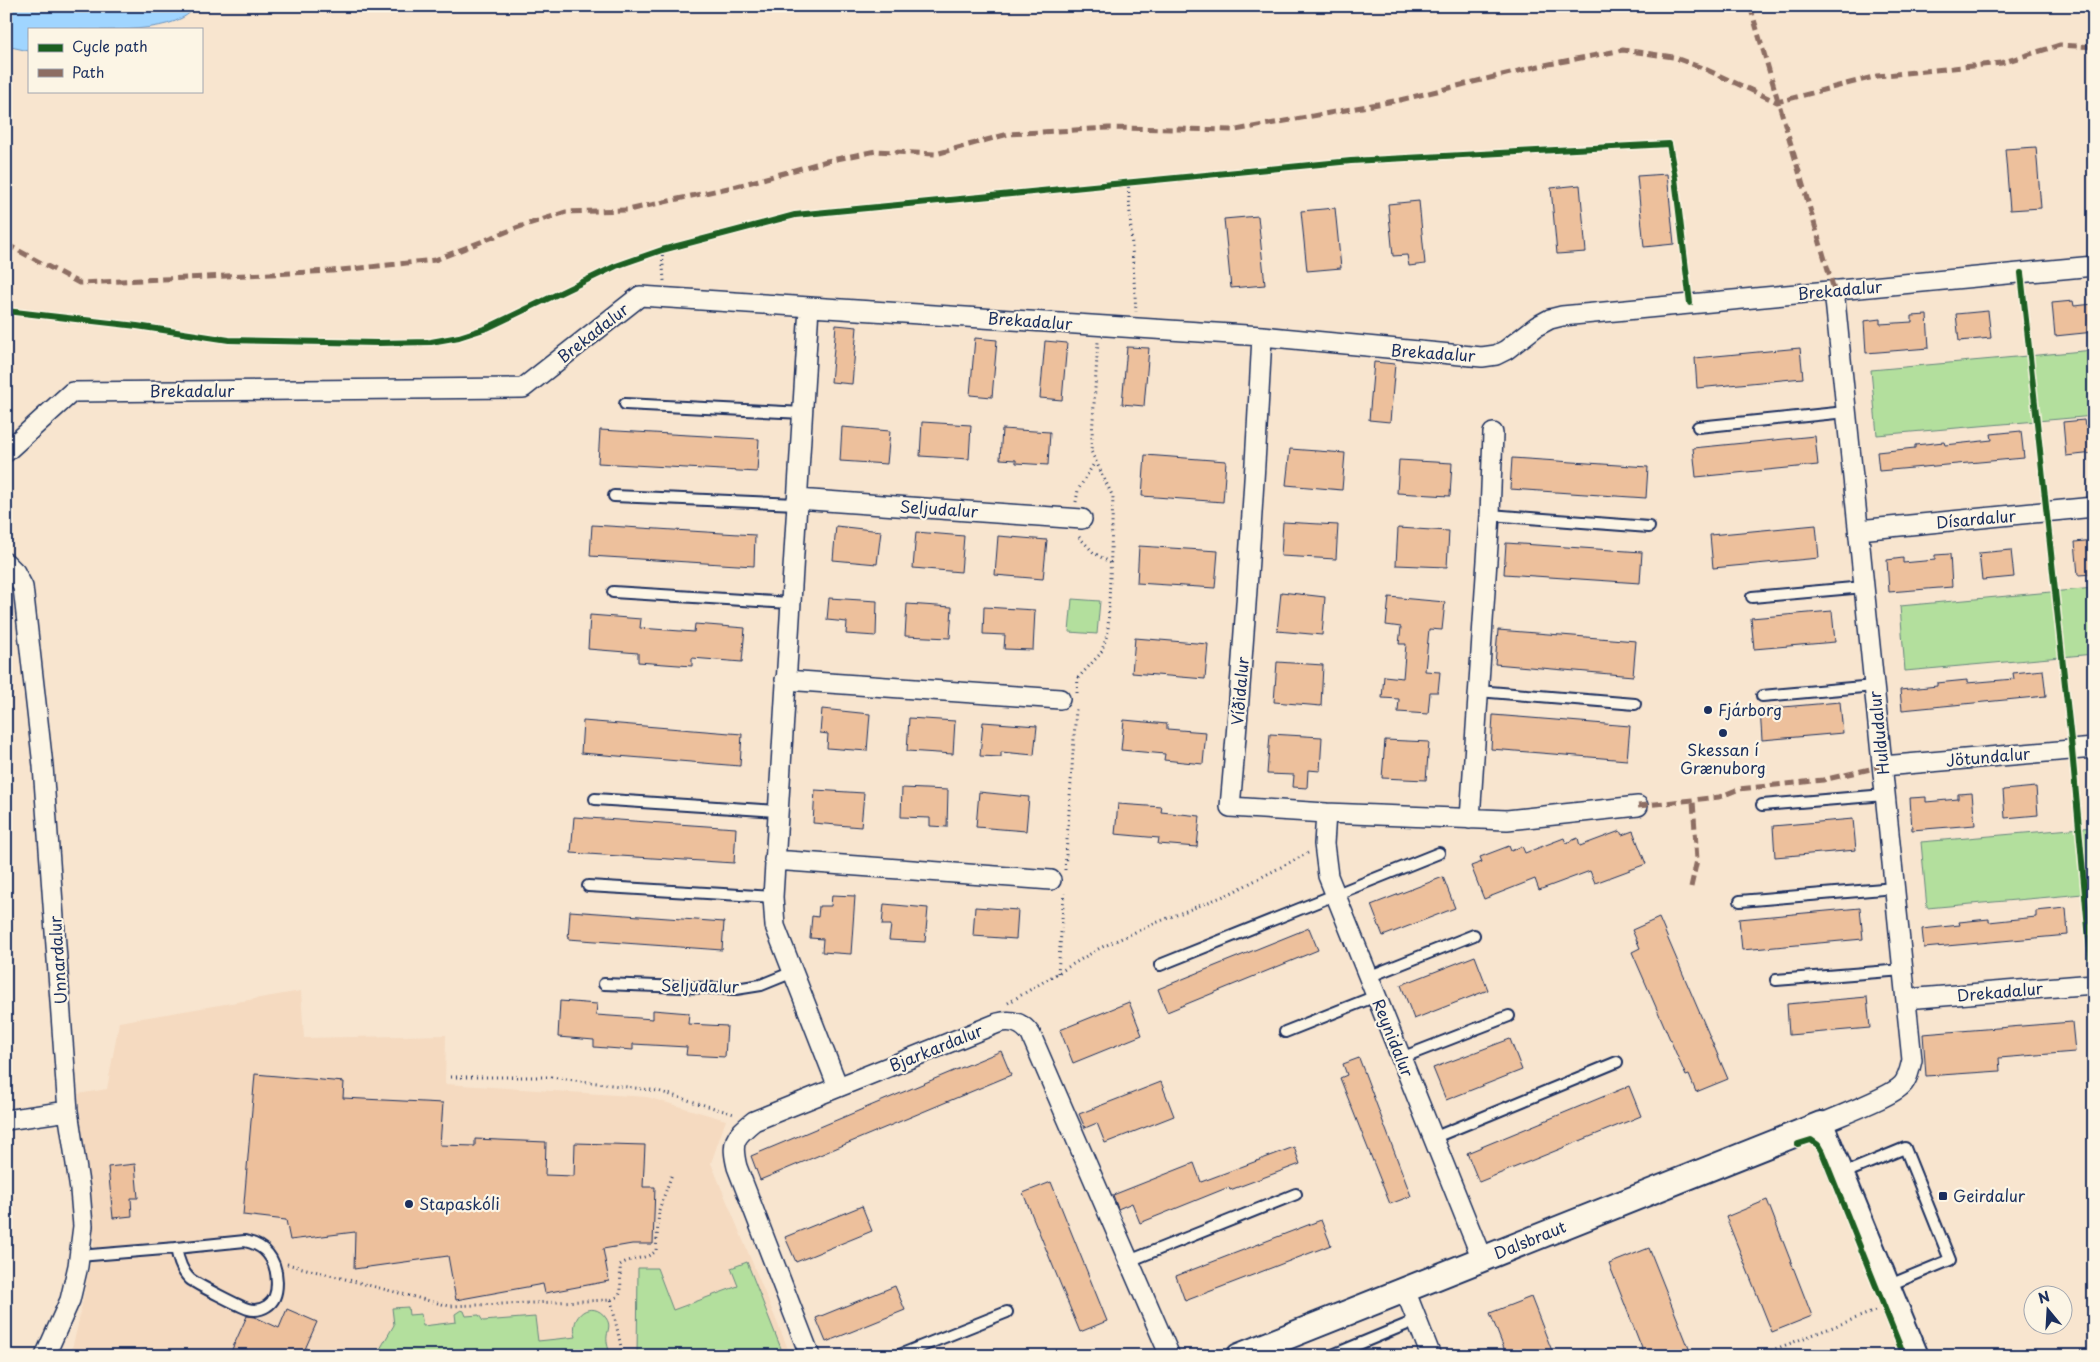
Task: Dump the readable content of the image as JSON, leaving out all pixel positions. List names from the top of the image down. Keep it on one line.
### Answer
{"streets":{"street":["Brekadalur","Seljudalur","Dísardalur","Víðidalur","Huldudalur","Jötundalur","Unnardalur","Drekadalur","Reynidalur","Bjarkardalur","Dalsbraut"]},"crossings":[["Brekadalur","Víðidalur"],["Brekadalur","Huldudalur"],["Dísardalur","Huldudalur"],["Víðidalur","Reynidalur"],["Huldudalur","Jötundalur"],["Huldudalur","Drekadalur"],["Huldudalur","Dalsbraut"],["Reynidalur","Dalsbraut"]],"places":{"other":["Fjárborg","Skessan í Grænuborg","Stapaskóli"],"transit":["Geirdalur"]},"legend":["Cycle path","Path"],"north":"top"}
